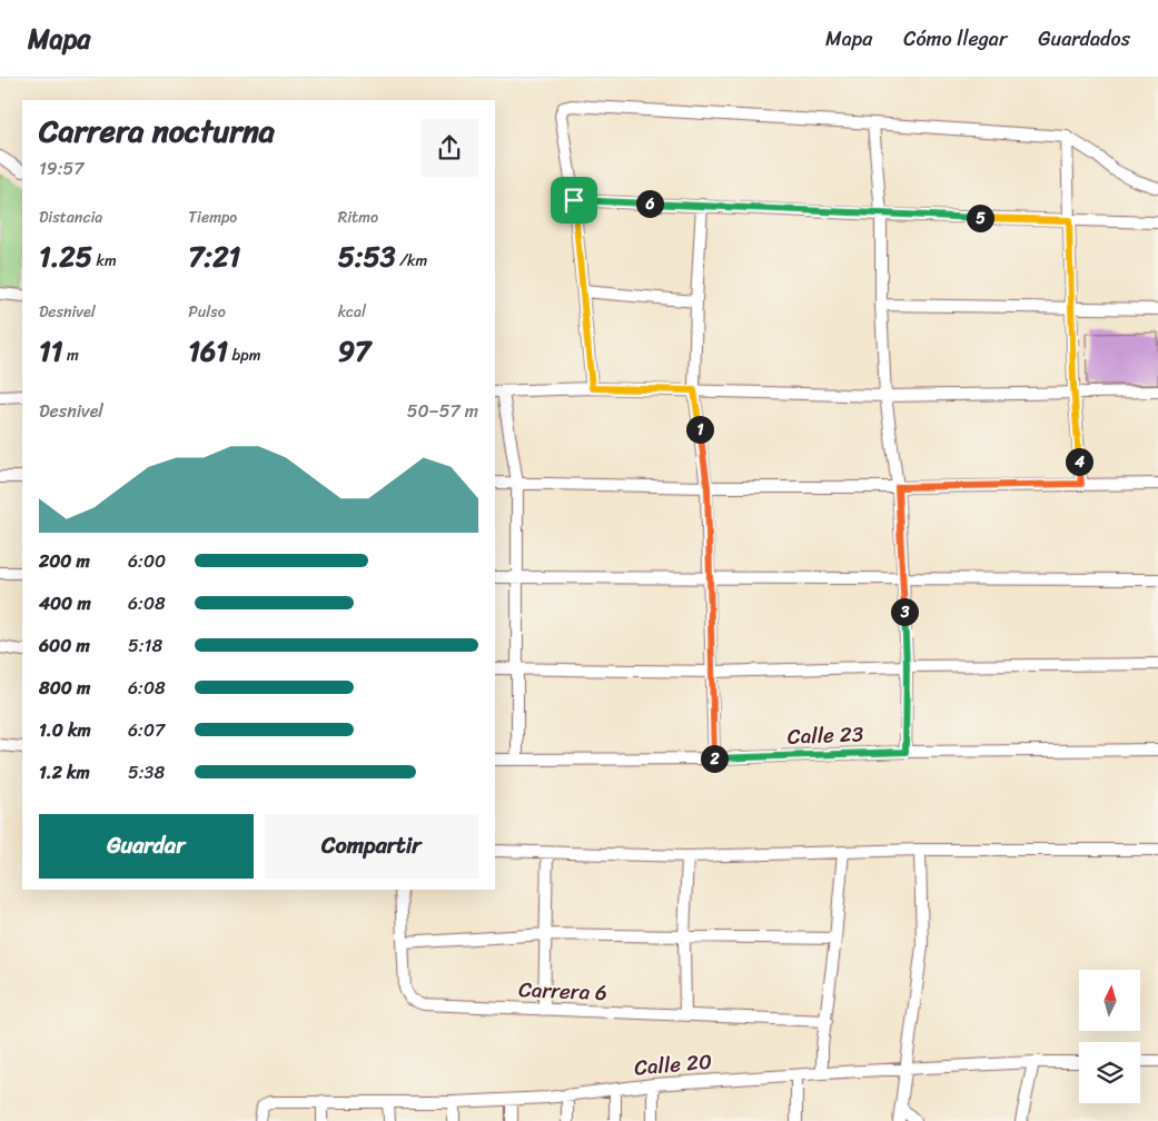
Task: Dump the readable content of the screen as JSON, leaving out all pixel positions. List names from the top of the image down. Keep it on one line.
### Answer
{"streets":{"street":["Calle 23","Carrera 6","Calle 20"]},"north":"top","page":{"header":"Mapa","nav":["Mapa","Cómo llegar","Guardados"],"heading":["Carrera nocturna","19:57"],"pins":["6","5","1","4","3","2"],"stats":[["Distancia","1.25 km"],["Tiempo","7:21"],["Ritmo","5:53 /km"],["Desnivel","11 m"],["Pulso","161 bpm"],["kcal","97"]],"chart":["Desnivel","50–57 m"],"list":[{"name":"200 m","note":"6:00"},{"name":"400 m","note":"6:08"},{"name":"600 m","note":"5:18"},{"name":"800 m","note":"6:08"},{"name":"1.0 km","note":"6:07"},{"name":"1.2 km","note":"5:38"}],"buttons":["Guardar","Compartir"]}}
